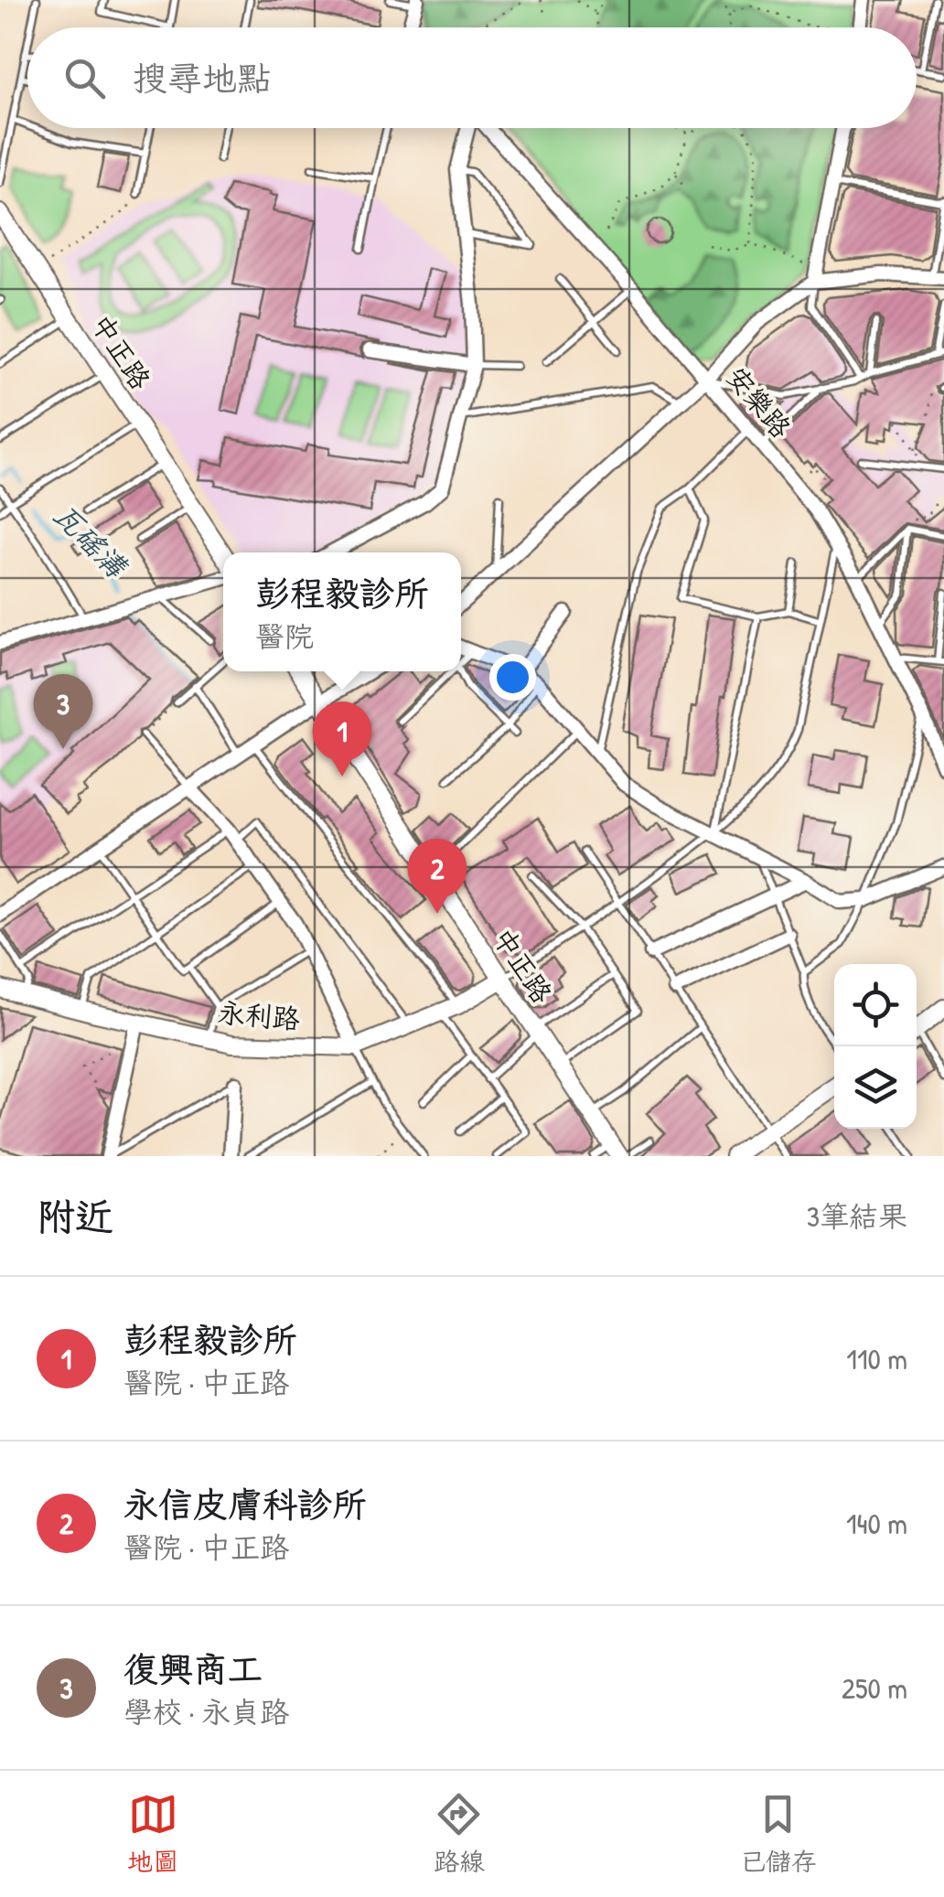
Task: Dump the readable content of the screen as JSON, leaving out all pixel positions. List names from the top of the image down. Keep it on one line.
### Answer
{"streets":{"street":["中正路","安樂路","永利路"]},"crossings":[["中正路","永利路"]],"water":["瓦磘溝"],"page":{"search":"搜尋地點","popup":["彭程毅診所","醫院"],"pins":["3","1","2"],"heading":["附近","3筆結果"],"list":[{"mark":"1","name":"彭程毅診所","note":"醫院 · 中正路","value":"110 m"},{"mark":"2","name":"永信皮膚科診所","note":"醫院 · 中正路","value":"140 m"},{"mark":"3","name":"復興商工","note":"學校 · 永貞路","value":"250 m"}],"nav":["地圖","路線","已儲存"]}}
